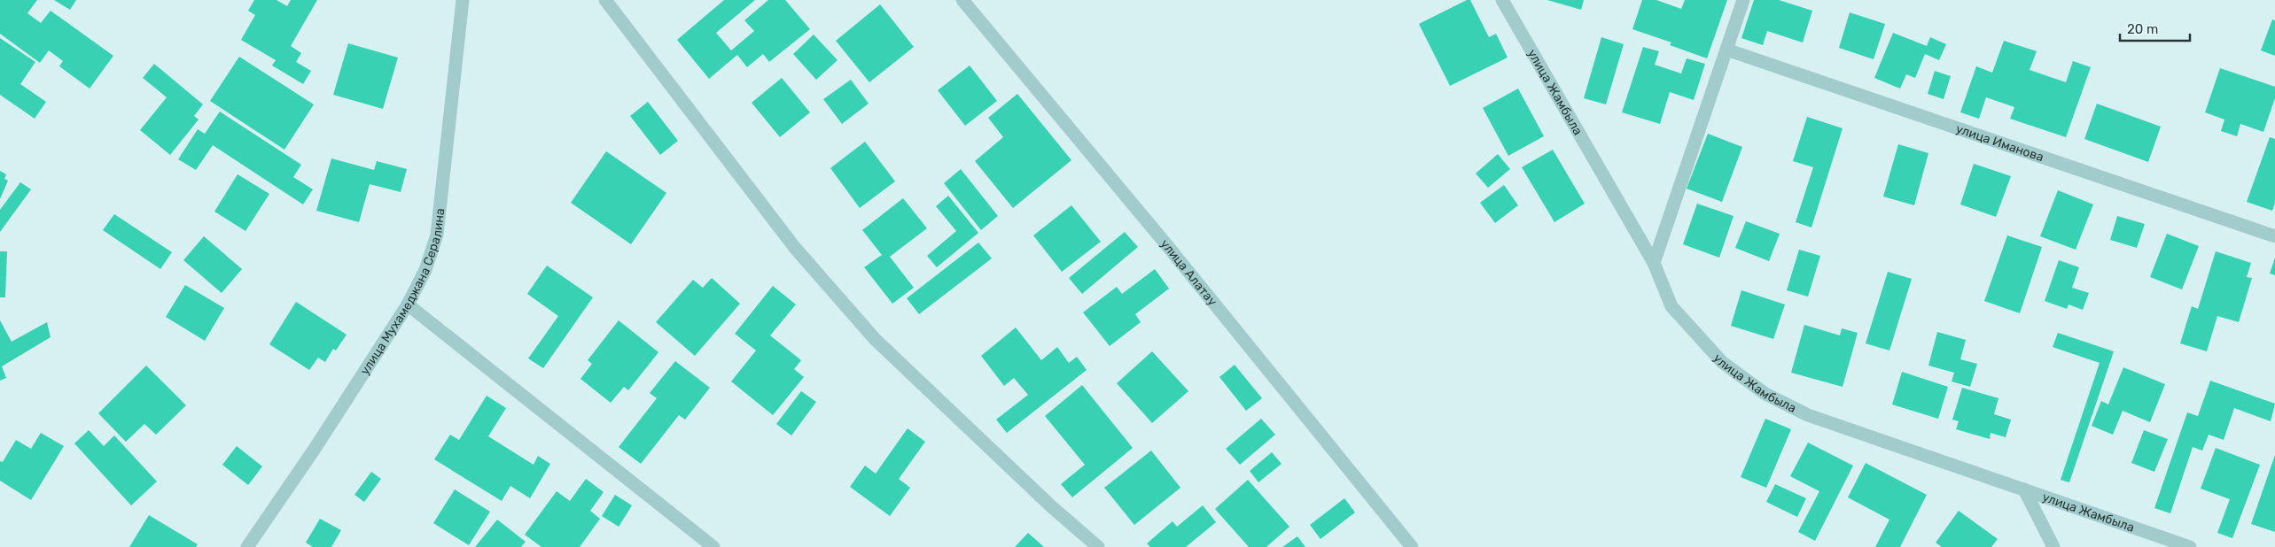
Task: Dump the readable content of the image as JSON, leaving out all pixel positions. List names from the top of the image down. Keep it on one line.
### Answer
{"streets":{"street":["улица Жамбыла","улица Иманова","улица Алатау","улица Мухамеджана Сералина"]},"scale_bar":"20 m"}
